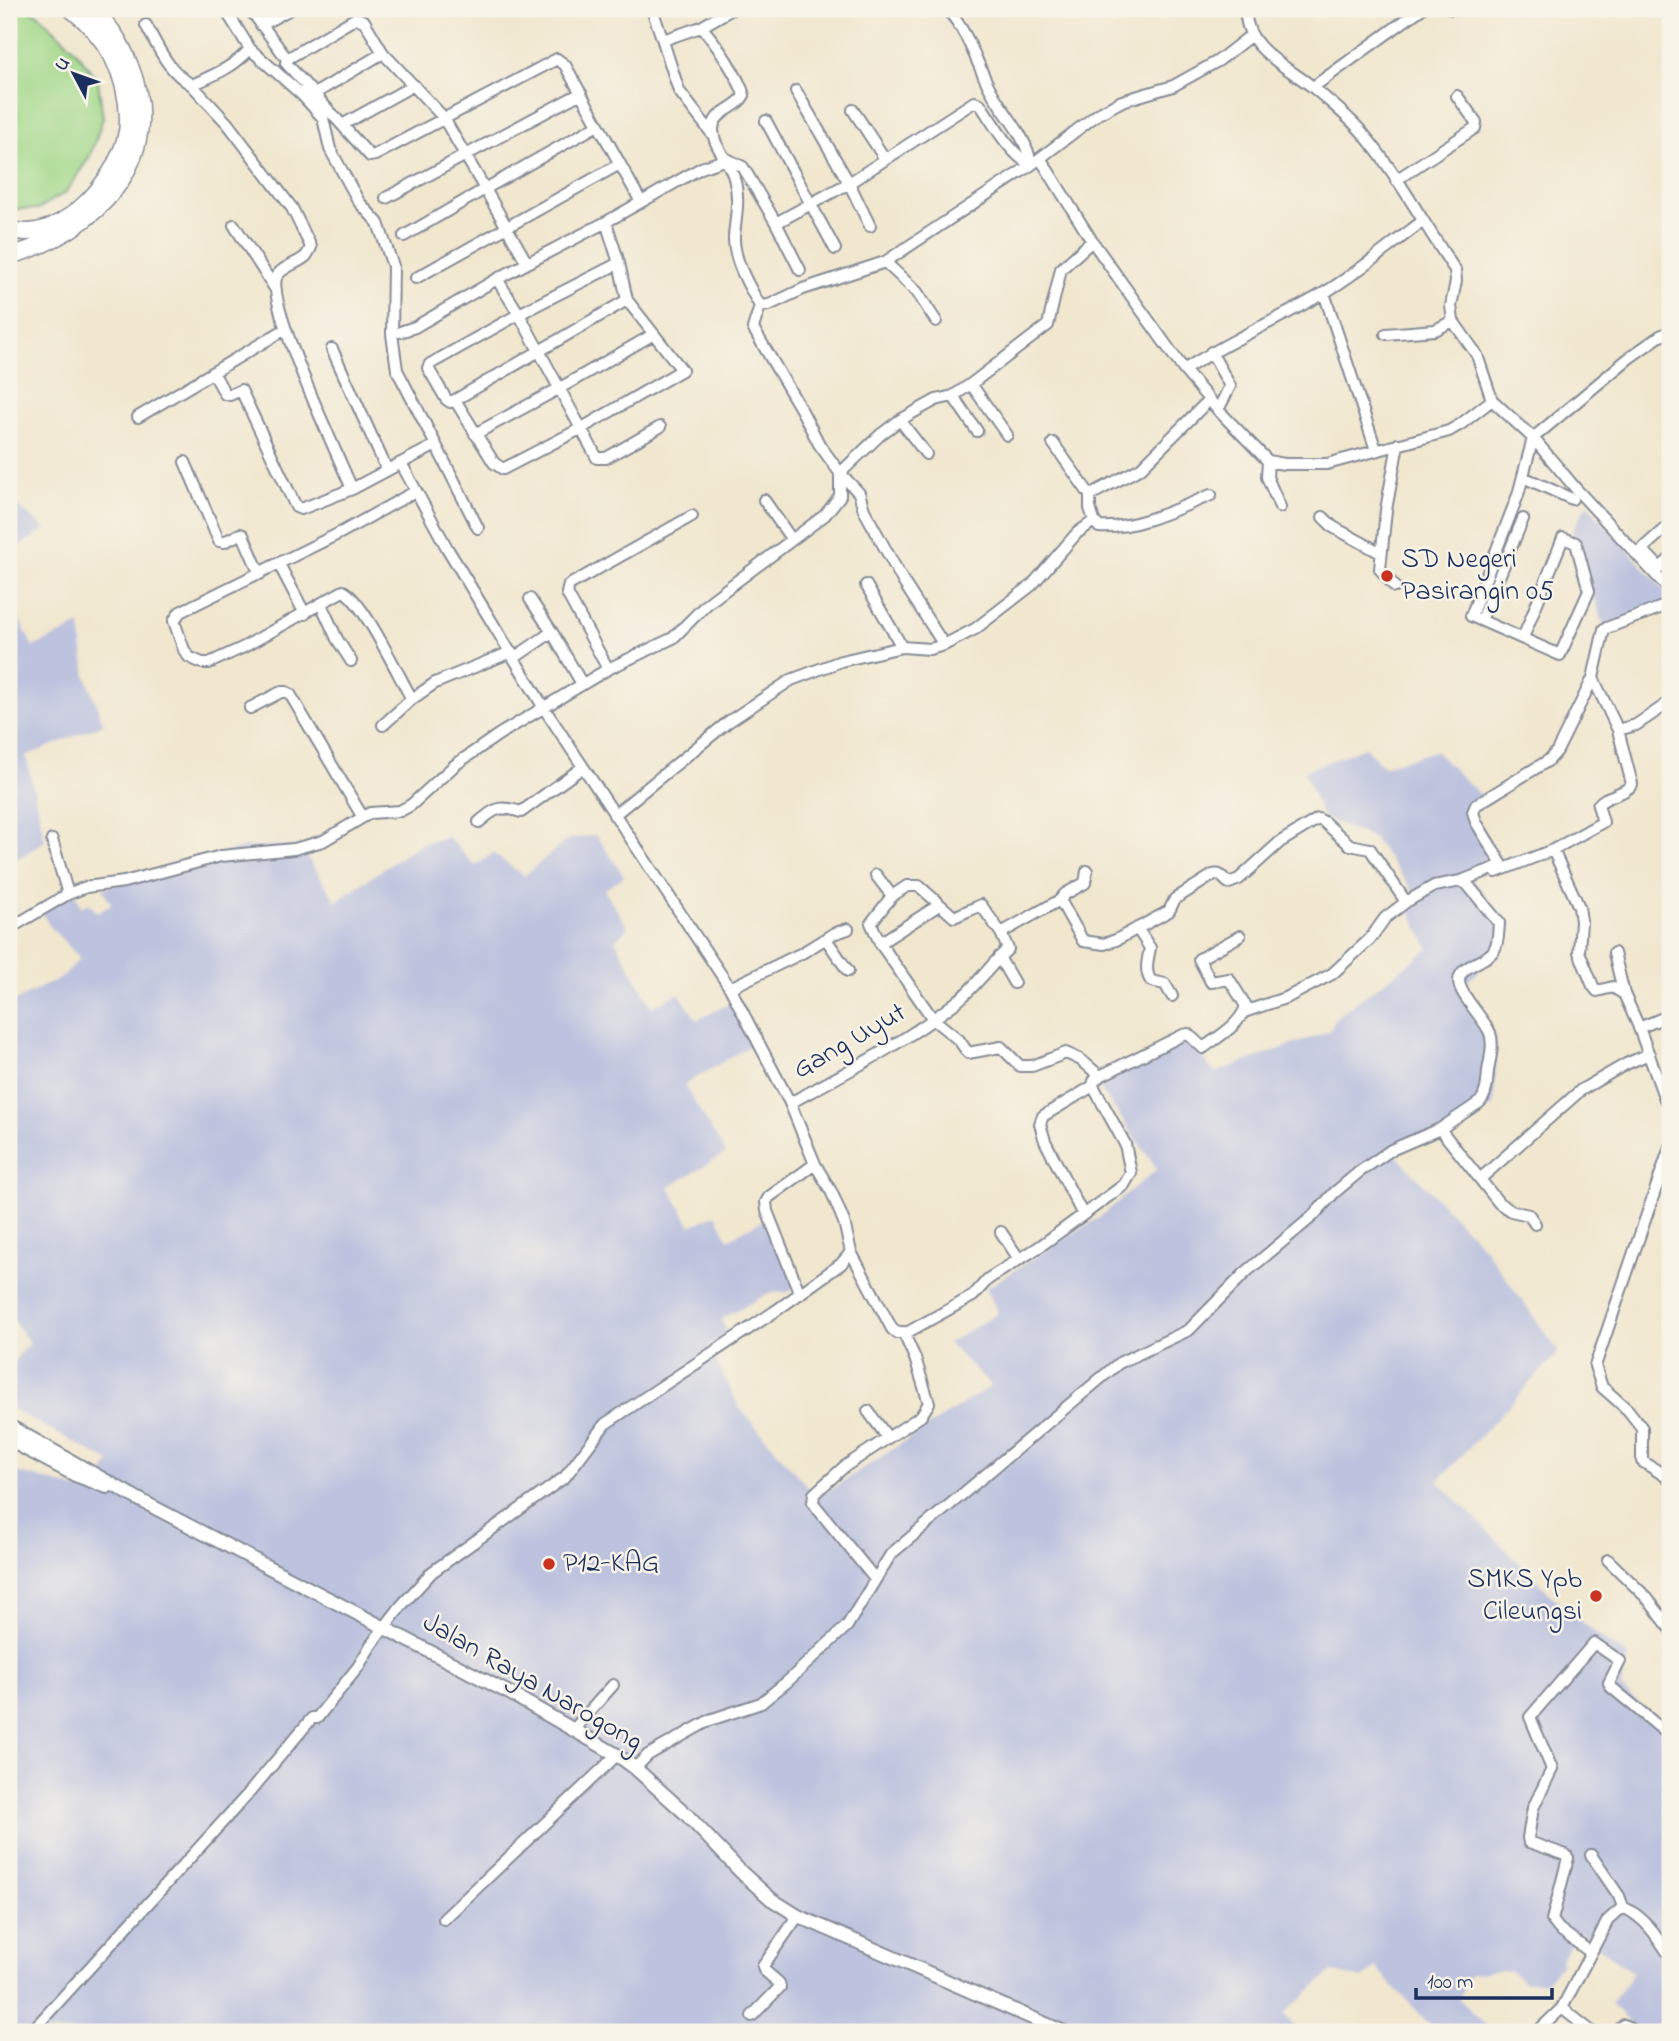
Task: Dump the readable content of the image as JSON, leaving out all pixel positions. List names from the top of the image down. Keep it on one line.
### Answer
{"streets":{"main road":["Jalan Raya Narogong"],"street":["Gang Uyut"]},"places":["SD Negeri Pasirangin 05","P12-KAG","SMKS Ypb Cileungsi"],"scale_bar":"100 m","north":"top left"}
